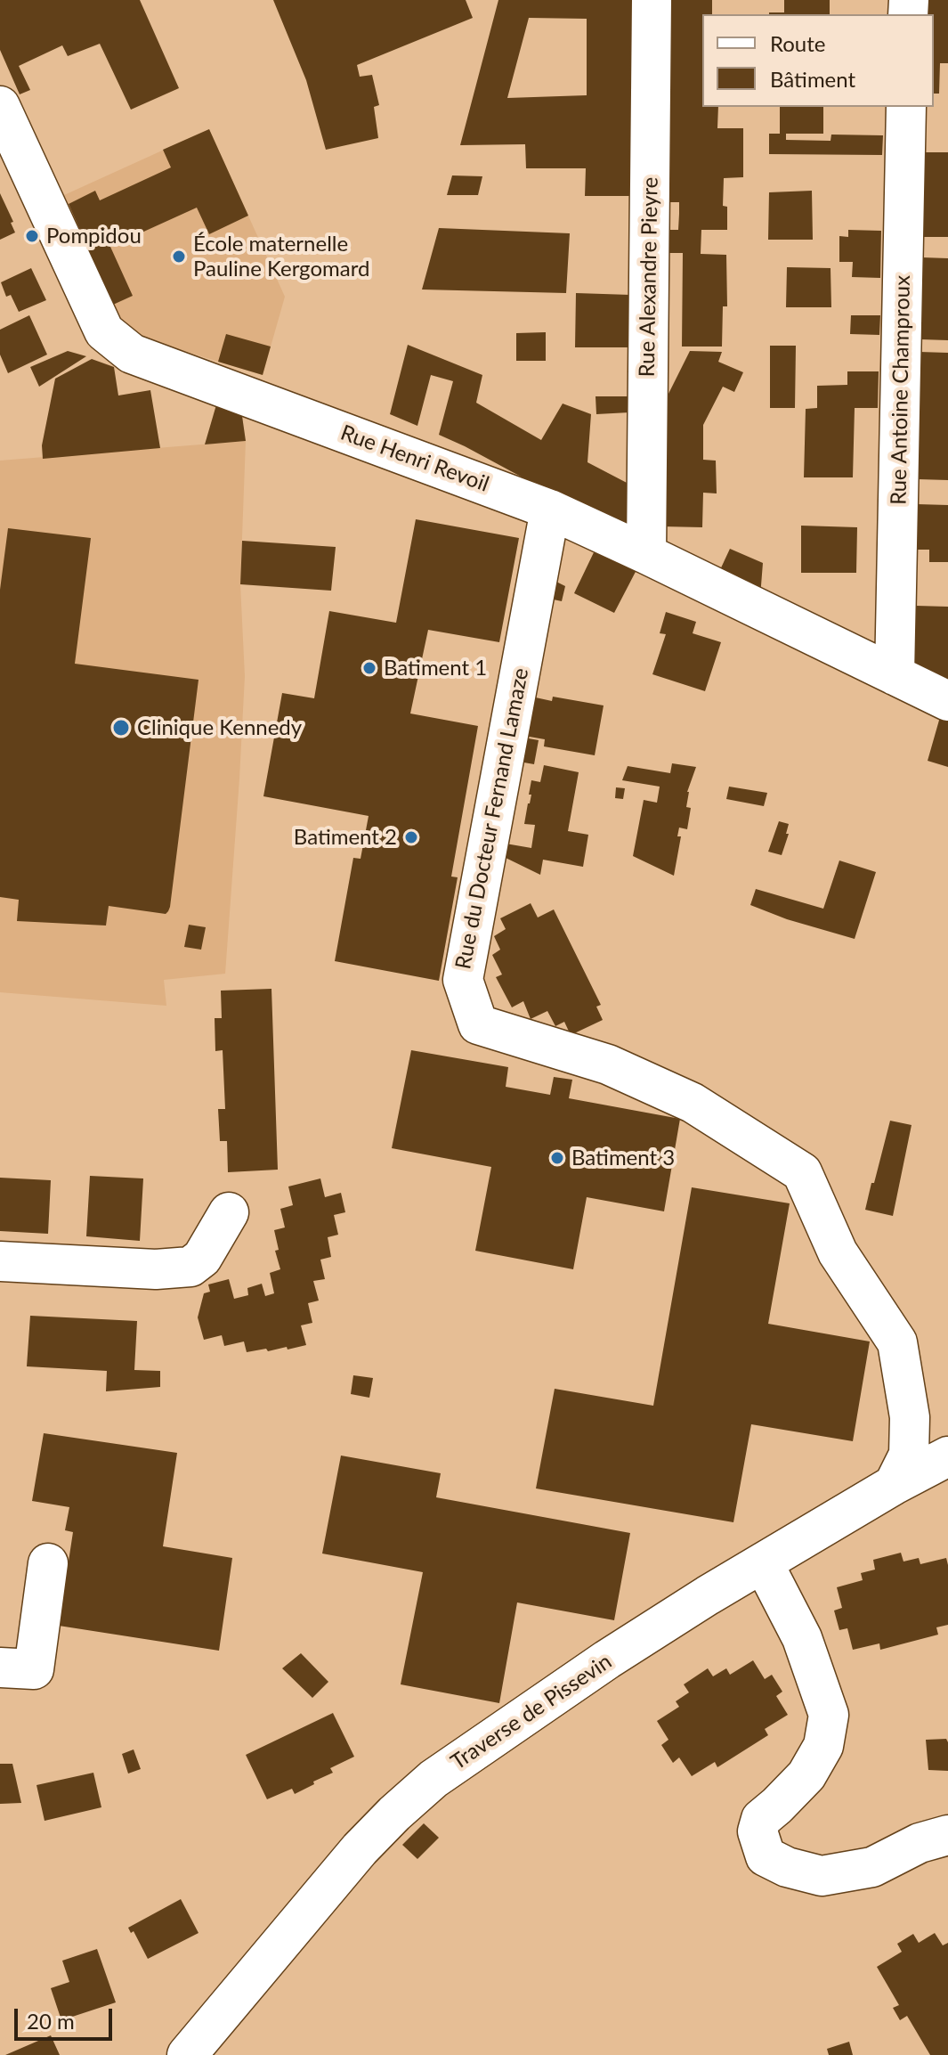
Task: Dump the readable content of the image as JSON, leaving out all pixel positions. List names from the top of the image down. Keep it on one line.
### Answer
{"streets":{"street":["Rue Alexandre Pieyre","Rue Antoine Champroux","Rue Henri Revoil","Rue du Docteur Fernand Lamaze","Traverse de Pissevin"]},"crossings":[["Rue Alexandre Pieyre","Rue Henri Revoil"],["Rue Antoine Champroux","Rue Henri Revoil"],["Rue Henri Revoil","Rue du Docteur Fernand Lamaze"],["Rue du Docteur Fernand Lamaze","Traverse de Pissevin"]],"places":["Pompidou","École maternelle Pauline Kergomard","Batiment 1","Clinique Kennedy","Batiment 2","Batiment 3"],"legend":["Route","Bâtiment"],"scale_bar":"20 m"}
